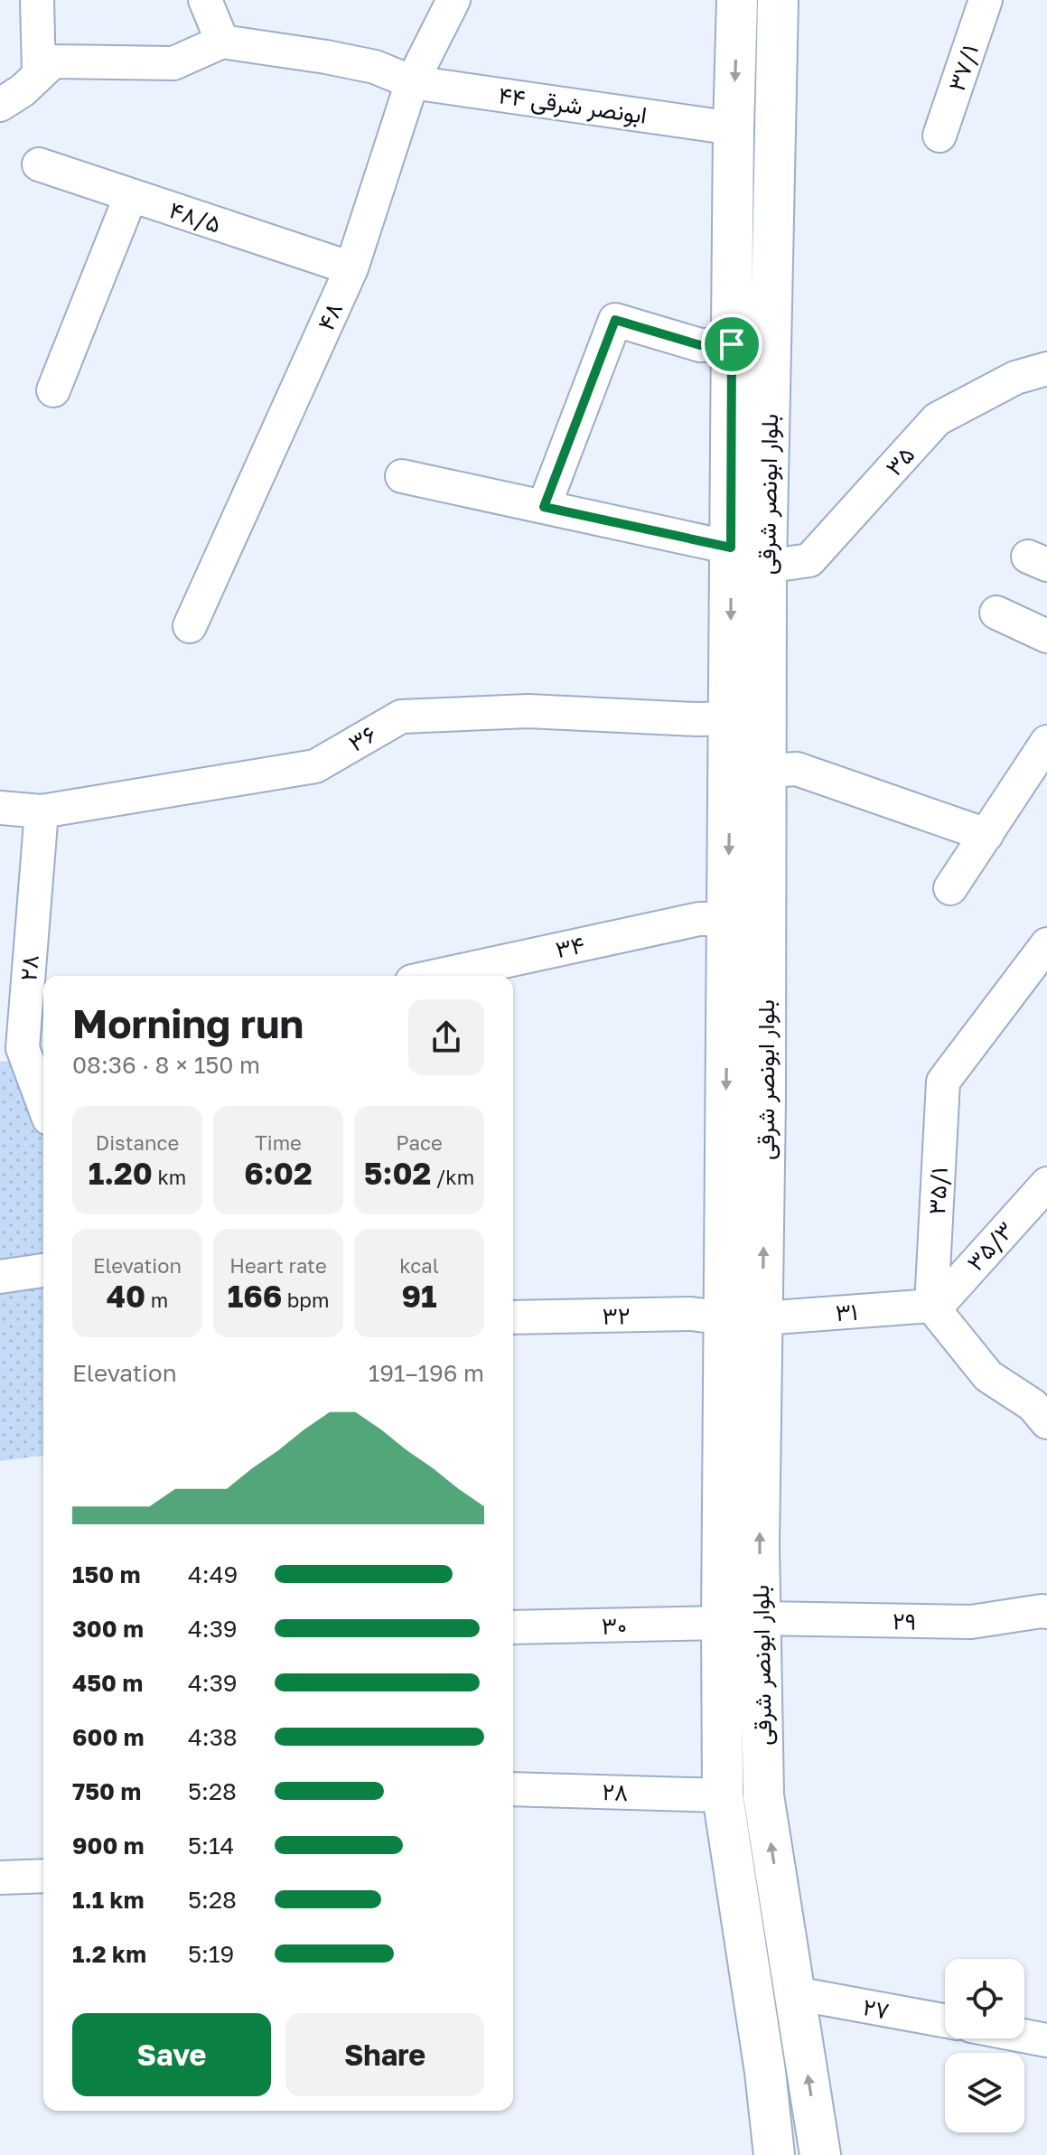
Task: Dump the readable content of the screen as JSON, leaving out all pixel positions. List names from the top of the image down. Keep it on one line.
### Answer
{"streets":{"main road":["بلوار ابونصر شرقی"],"street":["۳۷/۱","ابونصر شرقی ۴۴","۴۸/۵","۴۸","۳۵","۳۶","۳۴","۲۸","۳۵/۱","۳۵/۳","۳۱","۳۲","۲۹","۳۰","۲۷"]},"crossings":[["ابونصر شرقی ۴۴","۴۸"],["ابونصر شرقی ۴۴","بلوار ابونصر شرقی"],["۴۸/۵","۴۸"],["۳۵","بلوار ابونصر شرقی"],["بلوار ابونصر شرقی","۳۶"],["بلوار ابونصر شرقی","۳۴"],["بلوار ابونصر شرقی","۲۸"],["بلوار ابونصر شرقی","۳۱"],["بلوار ابونصر شرقی","۳۲"],["بلوار ابونصر شرقی","۲۹"],["بلوار ابونصر شرقی","۳۰"],["بلوار ابونصر شرقی","۲۷"],["۳۶","۲۸"],["۳۵/۱","۳۵/۳"],["۳۵/۱","۳۱"],["۳۵/۳","۳۱"],["۳۱","۳۲"]],"page":{"heading":["Morning run","08:36 · 8 × 150 m"],"stats":[["Distance","1.20 km"],["Time","6:02"],["Pace","5:02 /km"],["Elevation","40 m"],["Heart rate","166 bpm"],["kcal","91"]],"chart":["Elevation","191–196 m"],"list":[{"name":"150 m","note":"4:49"},{"name":"300 m","note":"4:39"},{"name":"450 m","note":"4:39"},{"name":"600 m","note":"4:38"},{"name":"750 m","note":"5:28"},{"name":"900 m","note":"5:14"},{"name":"1.1 km","note":"5:28"},{"name":"1.2 km","note":"5:19"}],"buttons":["Save","Share"]}}
